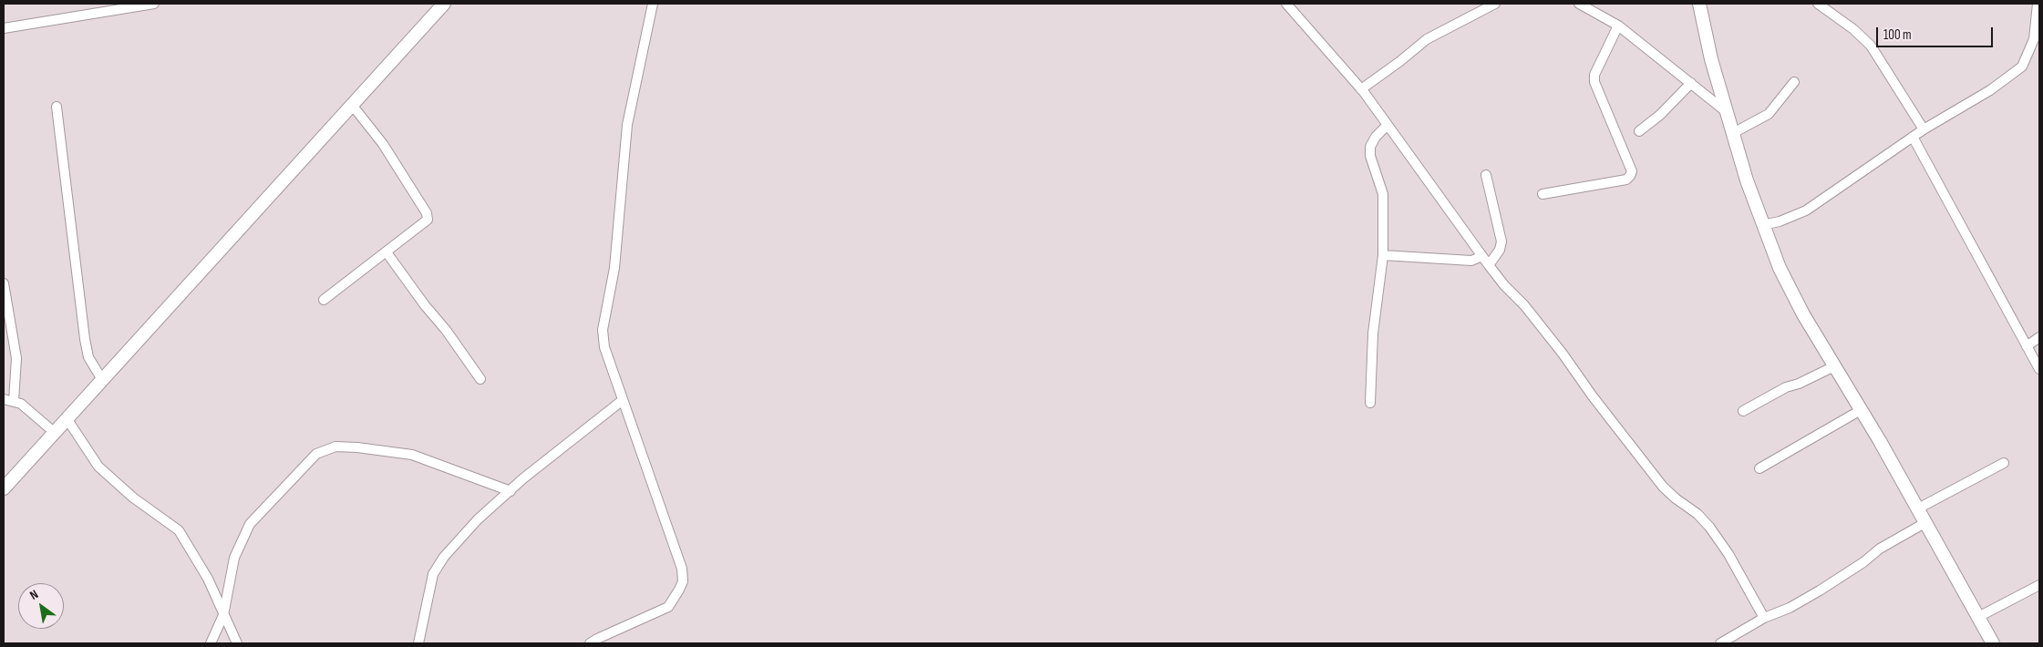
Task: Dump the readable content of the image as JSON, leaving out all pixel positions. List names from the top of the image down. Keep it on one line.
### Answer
{"scale_bar":"100 m","north":"top left"}
